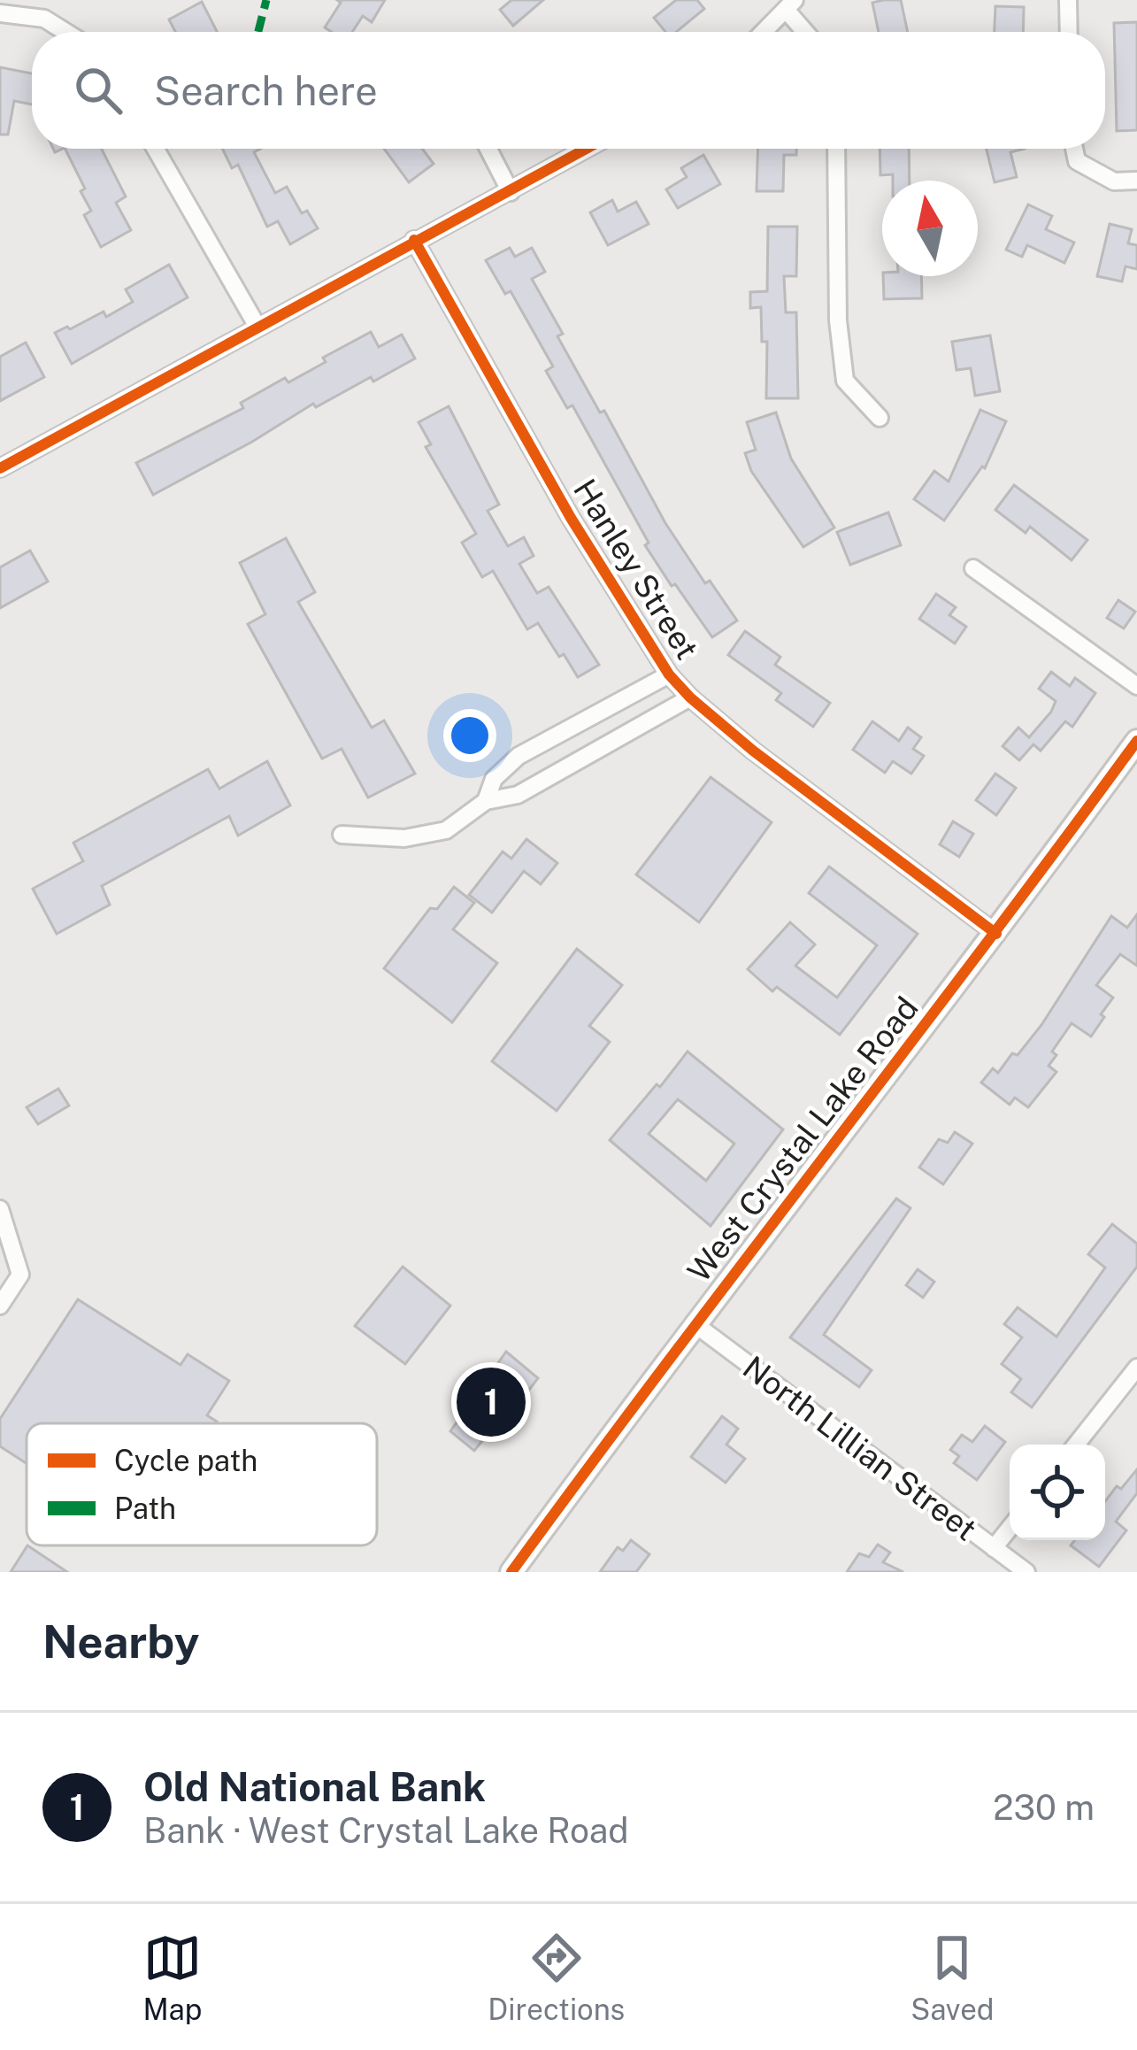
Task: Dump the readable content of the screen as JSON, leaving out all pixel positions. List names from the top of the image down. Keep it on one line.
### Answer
{"streets":{"street":["Hanley Street","West Crystal Lake Road","North Lillian Street"]},"crossings":[["Hanley Street","West Crystal Lake Road"],["West Crystal Lake Road","North Lillian Street"]],"legend":["Cycle path","Path"],"north":"top","page":{"search":"Search here","pins":"1","heading":"Nearby","list":[{"mark":"1","name":"Old National Bank","note":"Bank · West Crystal Lake Road","value":"230 m"}],"nav":["Map","Directions","Saved"]}}
